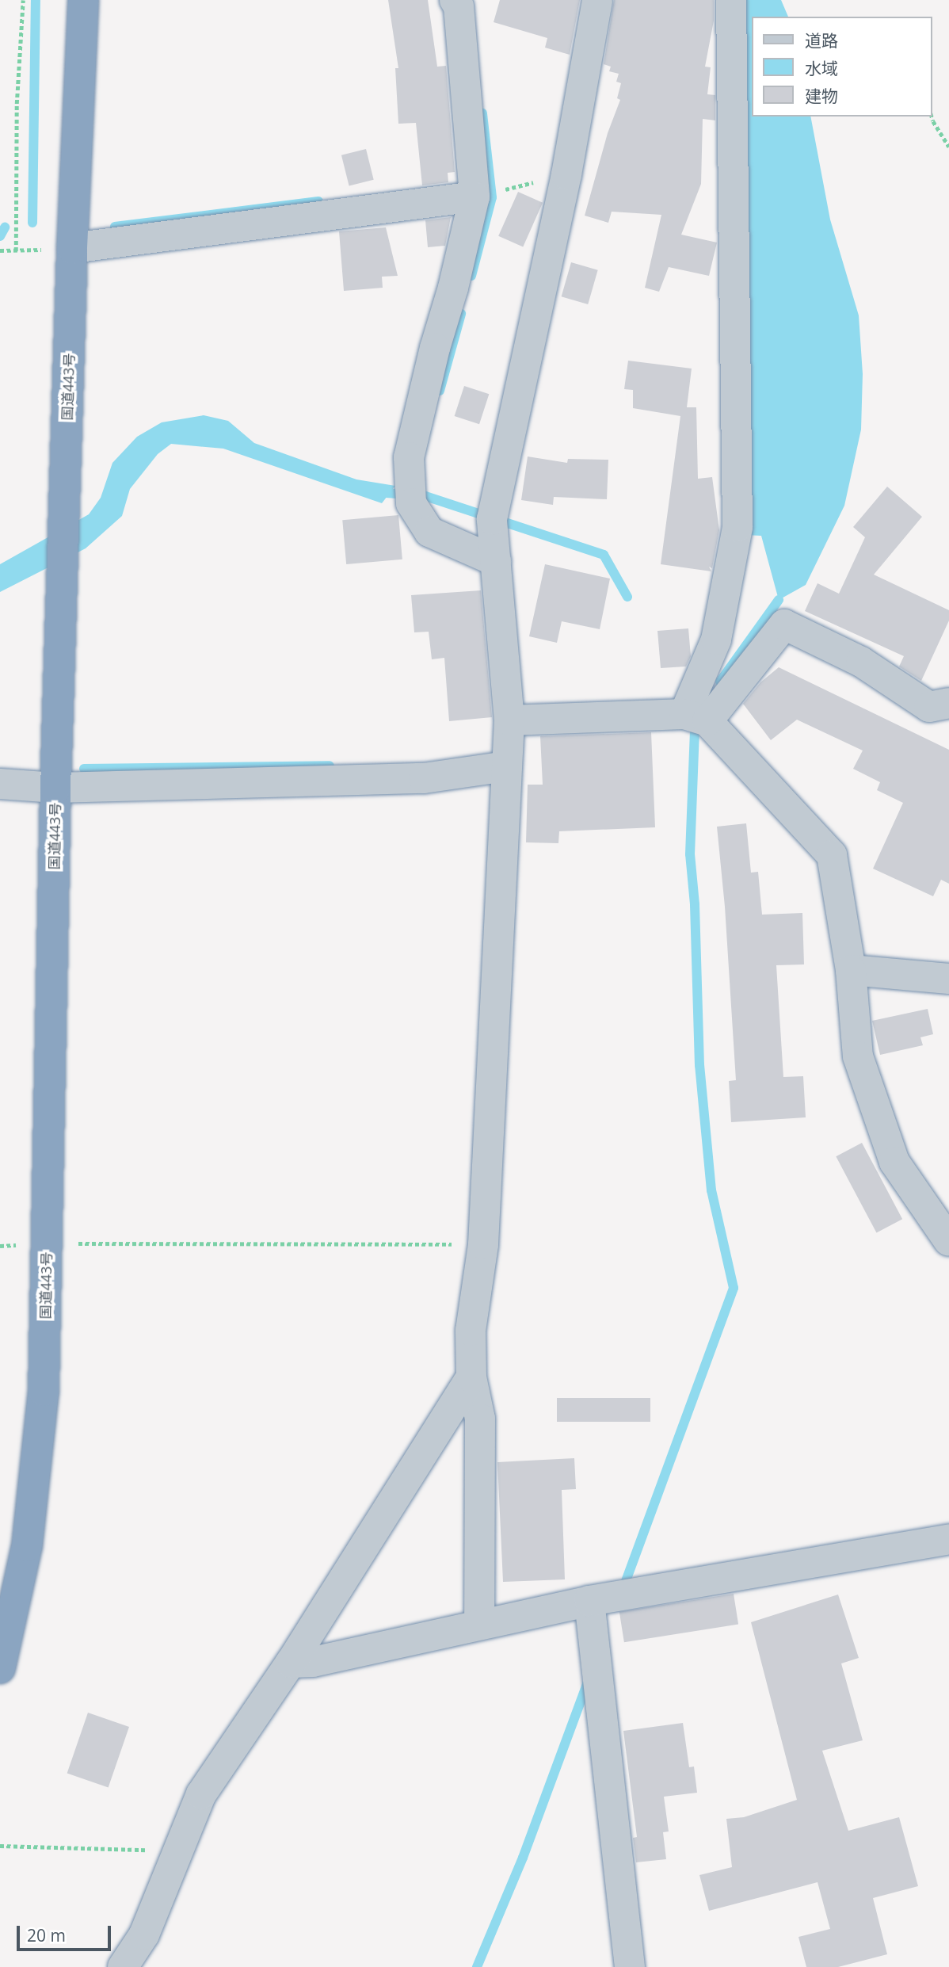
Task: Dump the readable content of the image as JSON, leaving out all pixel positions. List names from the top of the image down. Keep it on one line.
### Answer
{"streets":{"highway":["国道443号"]},"legend":["道路","水域","建物"],"scale_bar":"20 m"}
